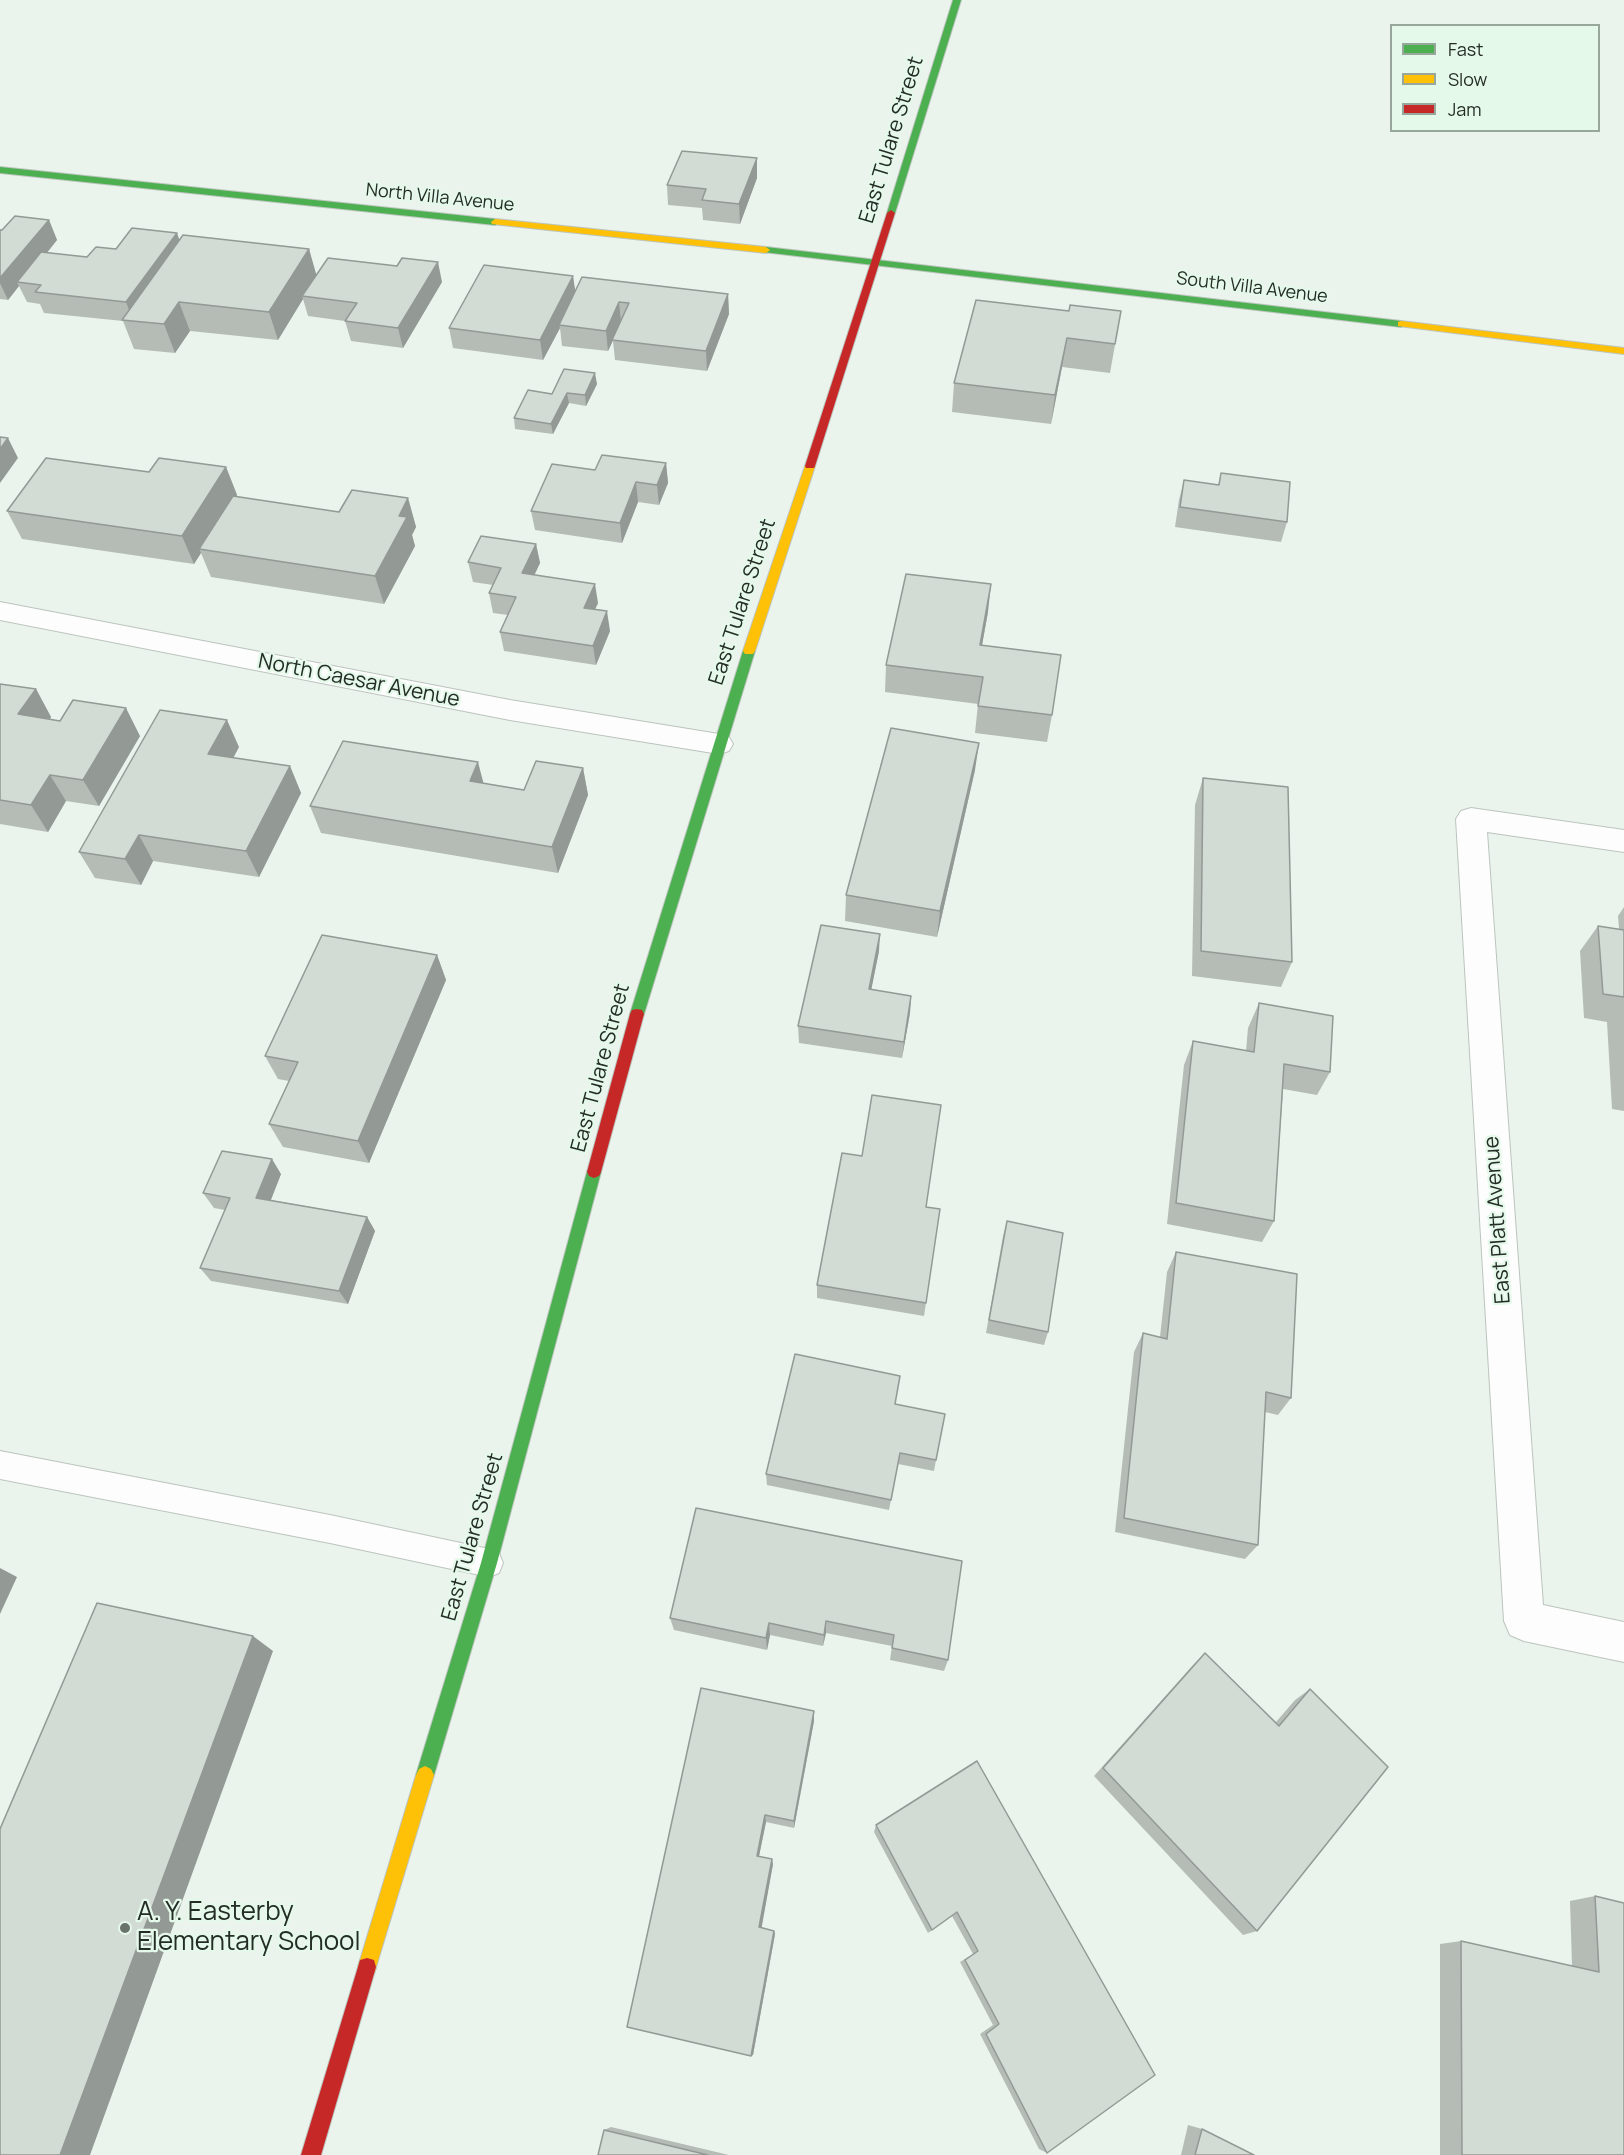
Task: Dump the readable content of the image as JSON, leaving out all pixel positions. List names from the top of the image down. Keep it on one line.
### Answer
{"streets":{"main road":["East Tulare Street","North Villa Avenue","South Villa Avenue"],"street":["North Caesar Avenue","East Platt Avenue"]},"crossings":[["East Tulare Street","North Villa Avenue"],["East Tulare Street","South Villa Avenue"],["East Tulare Street","North Caesar Avenue"],["North Villa Avenue","South Villa Avenue"]],"places":["A. Y. Easterby Elementary School"],"legend":["Fast","Slow","Jam"]}
